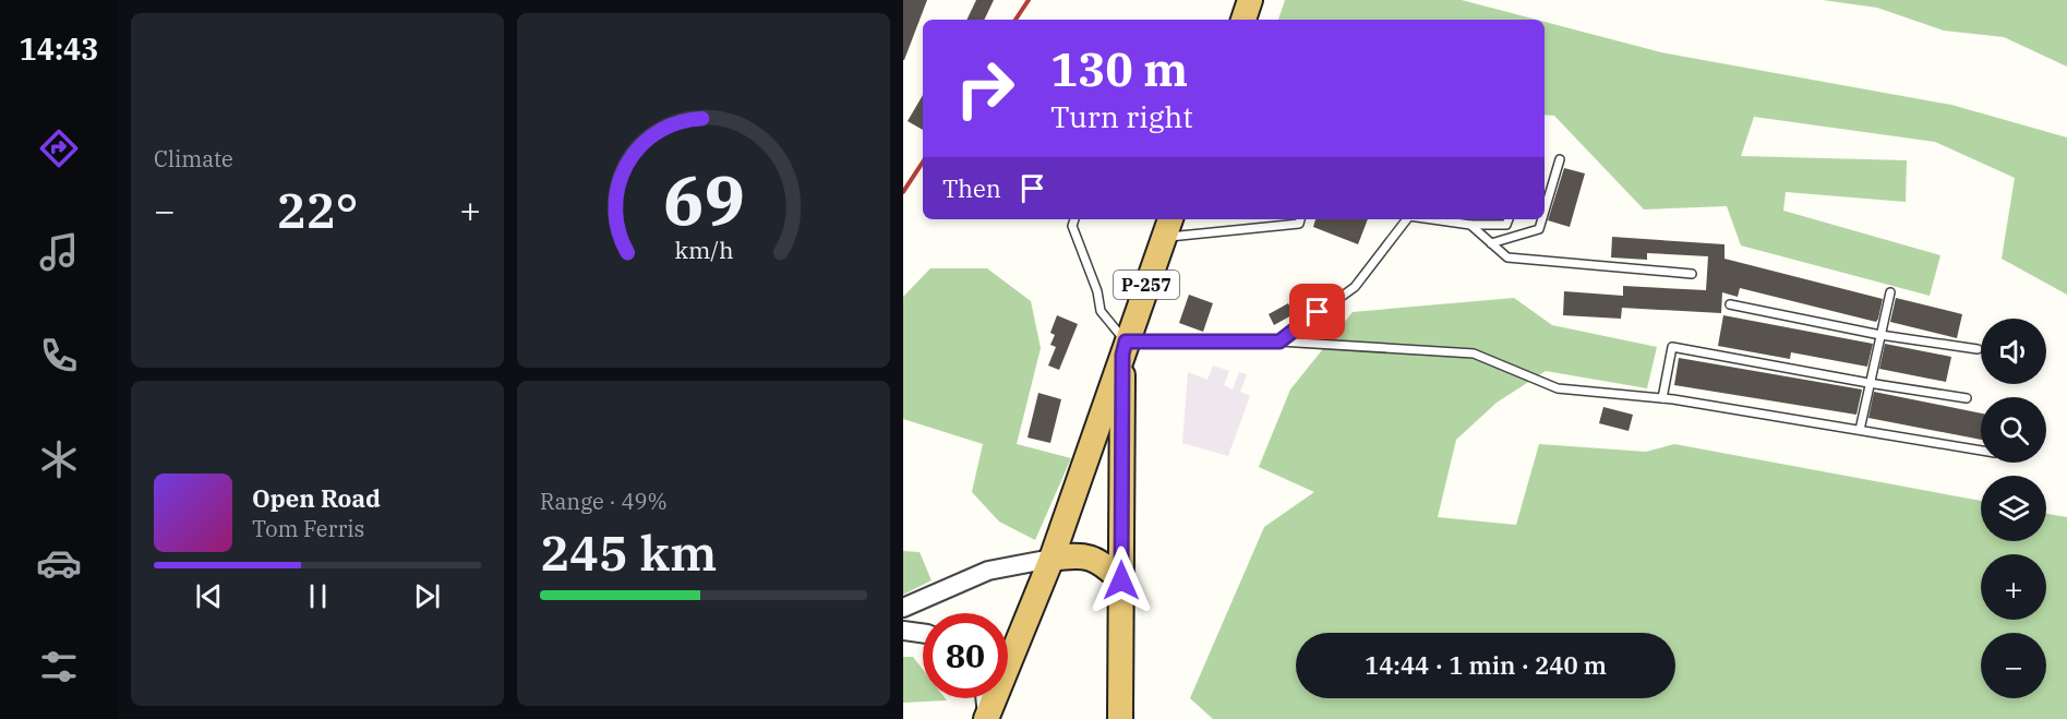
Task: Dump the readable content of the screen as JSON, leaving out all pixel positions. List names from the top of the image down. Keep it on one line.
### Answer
{"streets":{"highway":["Р-257"]},"page":{"tabs":"14:43","tile":["Climate",["Range · 49%","245 km"]],"turn":["130 m","Turn right"],"then":"Then","heat":["−","22°","+"],"map_buttons":["+","−"],"song":["Open Road","Tom Ferris"],"limit":"80","trip":"14:44 · 1 min · 240 m","gauge":["69","km/h"]}}
